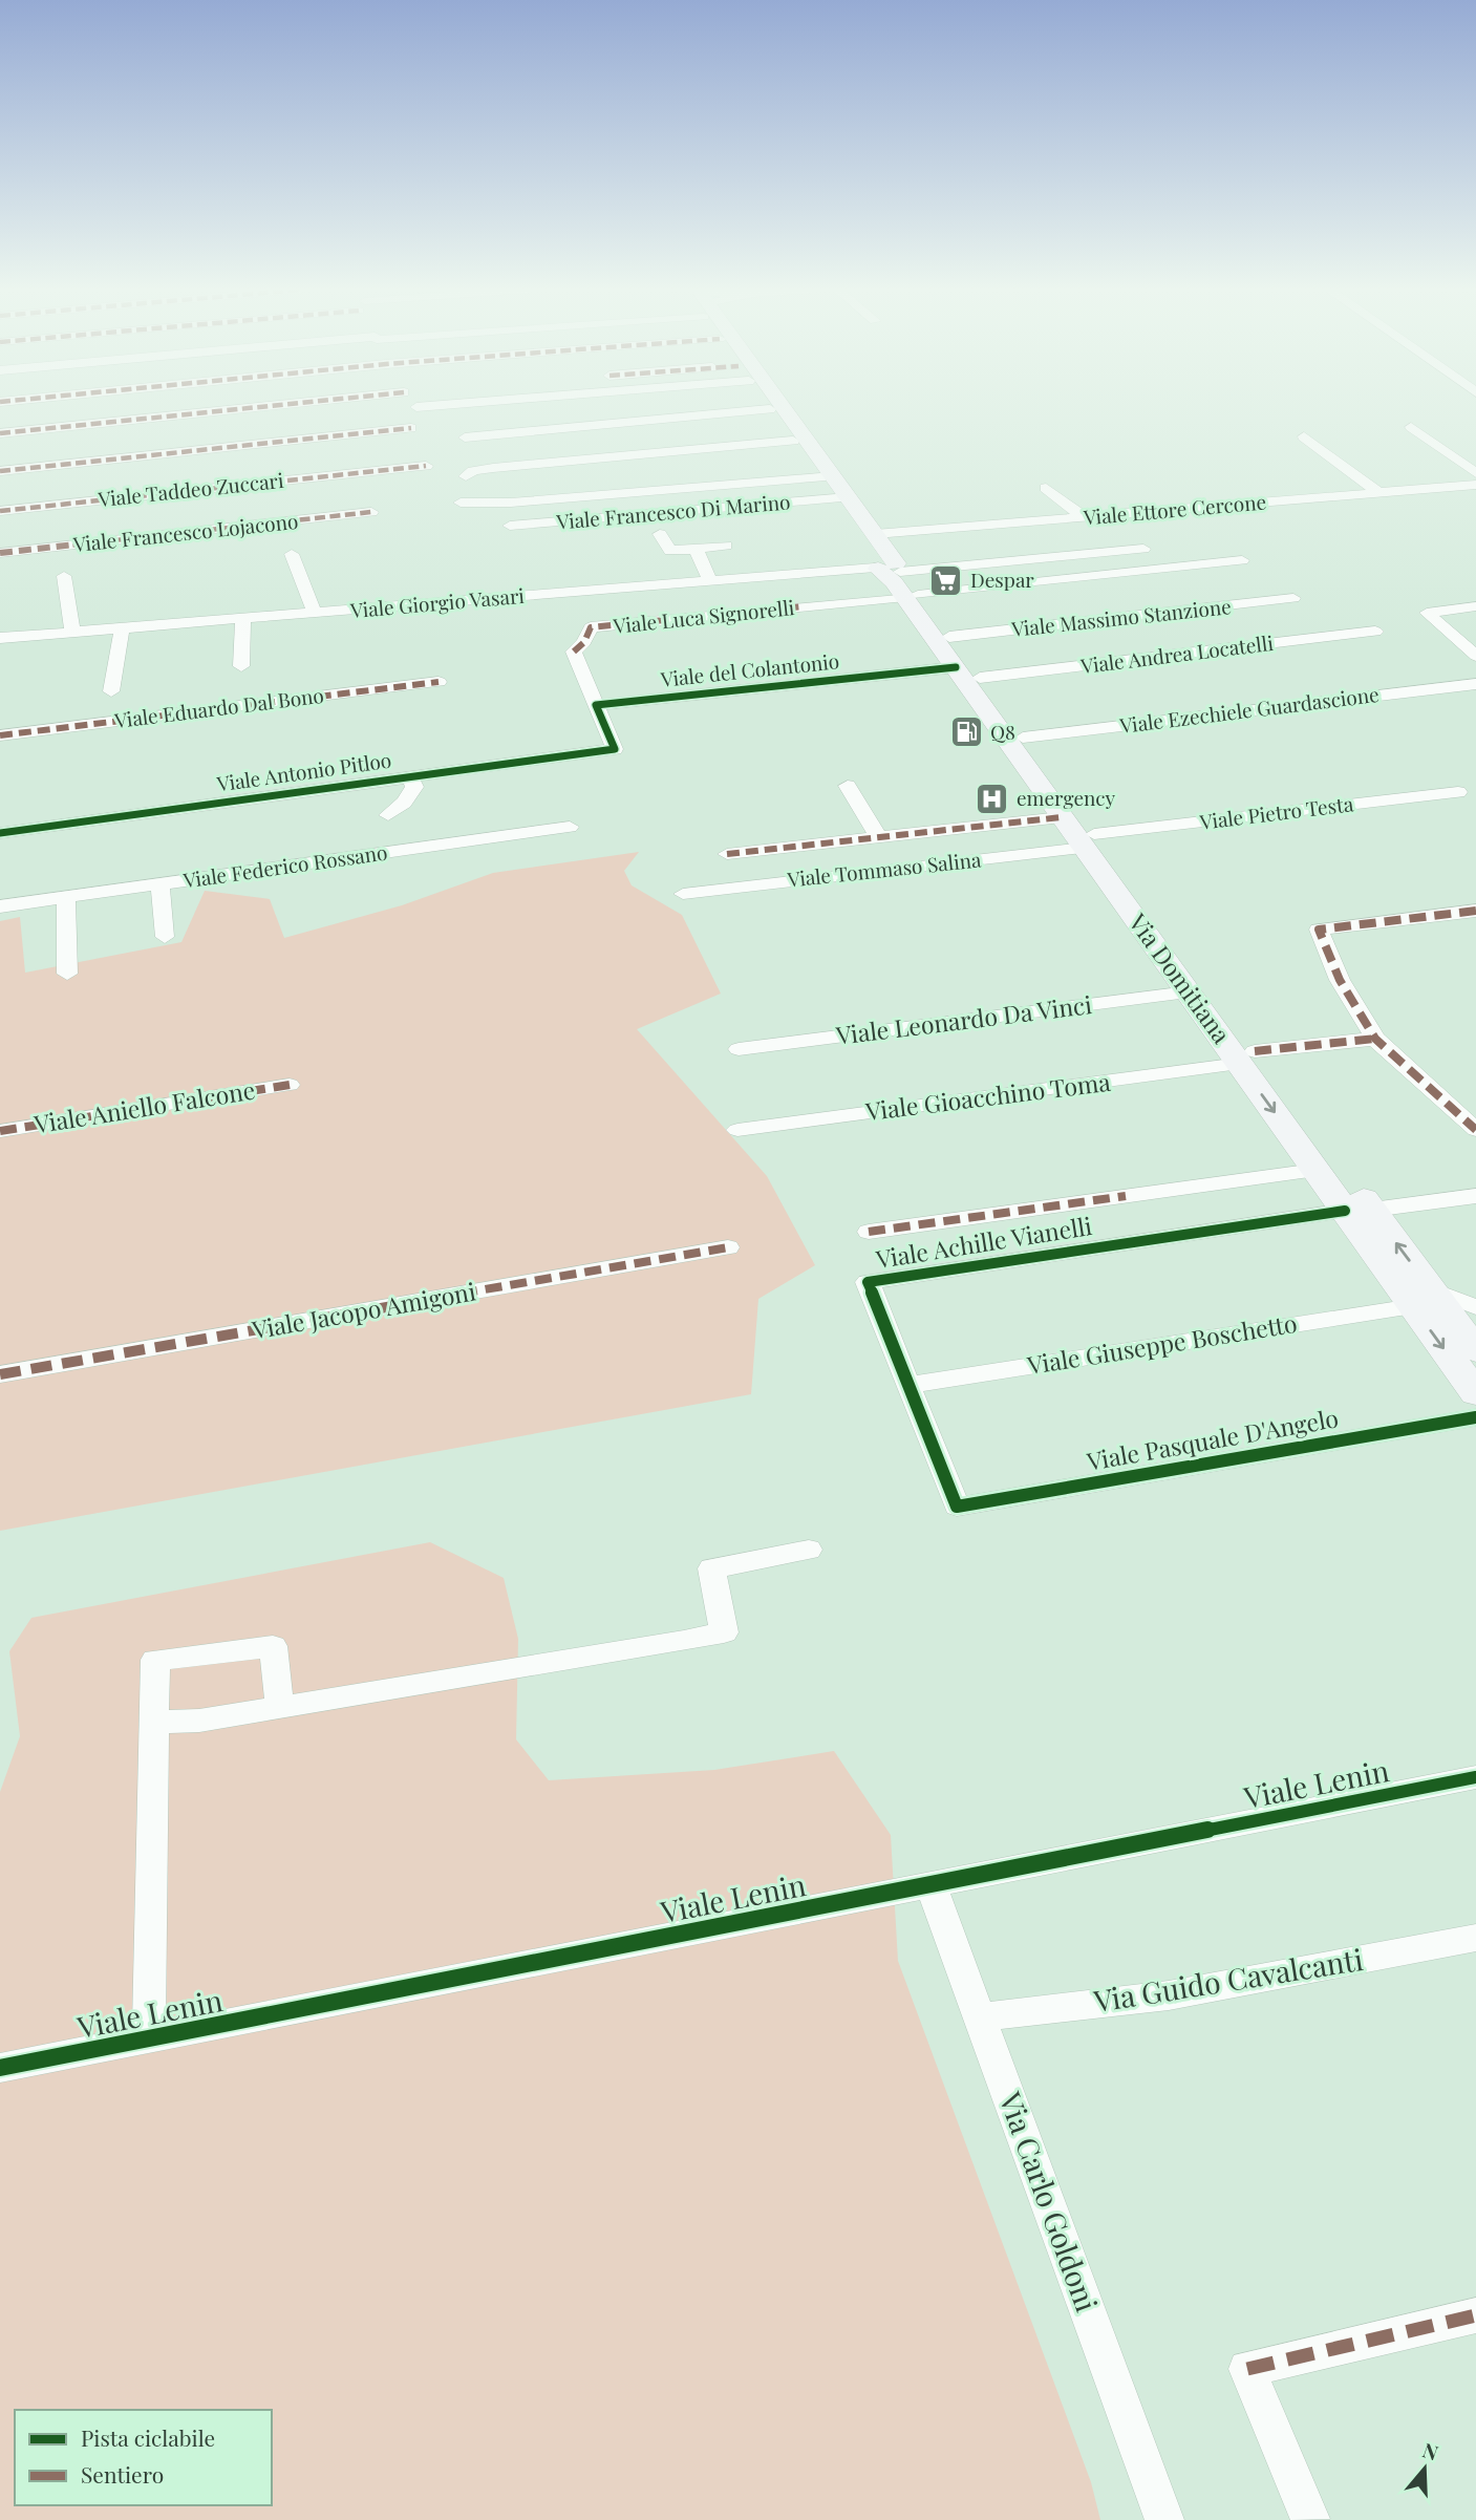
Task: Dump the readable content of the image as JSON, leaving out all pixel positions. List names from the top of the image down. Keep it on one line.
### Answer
{"streets":{"main road":["Via Domitiana"],"street":["Viale Taddeo Zuccari","Viale Ettore Cercone","Viale Francesco Di Marino","Viale Francesco Lojacono","Viale Giorgio Vasari","Viale Luca Signorelli","Viale Massimo Stanzione","Viale Andrea Locatelli","Viale del Colantonio","Viale Eduardo Dal Bono","Viale Ezechiele Guardascione","Viale Antonio Pitloo","Viale Pietro Testa","Viale Federico Rossano","Viale Tommaso Salina","Viale Leonardo Da Vinci","Viale Gioacchino Toma","Viale Aniello Falcone","Viale Achille Vianelli","Viale Jacopo Amigoni","Viale Giuseppe Boschetto","Viale Pasquale D'Angelo","Viale Lenin","Via Guido Cavalcanti","Via Carlo Goldoni"]},"crossings":[["Viale Ettore Cercone","Viale Giorgio Vasari"],["Viale Ettore Cercone","Viale Luca Signorelli"],["Viale Ettore Cercone","Via Domitiana"],["Viale Francesco Di Marino","Via Domitiana"],["Viale Giorgio Vasari","Viale Luca Signorelli"],["Viale Giorgio Vasari","Via Domitiana"],["Viale Luca Signorelli","Viale del Colantonio"],["Viale Luca Signorelli","Viale Antonio Pitloo"],["Viale Luca Signorelli","Via Domitiana"],["Viale Massimo Stanzione","Via Domitiana"],["Viale Andrea Locatelli","Viale del Colantonio"],["Viale Andrea Locatelli","Via Domitiana"],["Viale del Colantonio","Viale Antonio Pitloo"],["Viale del Colantonio","Via Domitiana"],["Viale Ezechiele Guardascione","Via Domitiana"],["Viale Pietro Testa","Viale Tommaso Salina"],["Viale Pietro Testa","Via Domitiana"],["Viale Tommaso Salina","Via Domitiana"],["Via Domitiana","Viale Leonardo Da Vinci"],["Via Domitiana","Viale Gioacchino Toma"],["Via Domitiana","Viale Achille Vianelli"],["Via Domitiana","Viale Giuseppe Boschetto"],["Viale Achille Vianelli","Viale Giuseppe Boschetto"],["Viale Achille Vianelli","Viale Pasquale D'Angelo"],["Viale Lenin","Via Carlo Goldoni"],["Via Guido Cavalcanti","Via Carlo Goldoni"]],"places":{"supermarket":["Despar"],"fuel station":["Q8"],"hospital":["emergency"]},"legend":["Pista ciclabile","Sentiero"],"north":"top"}
